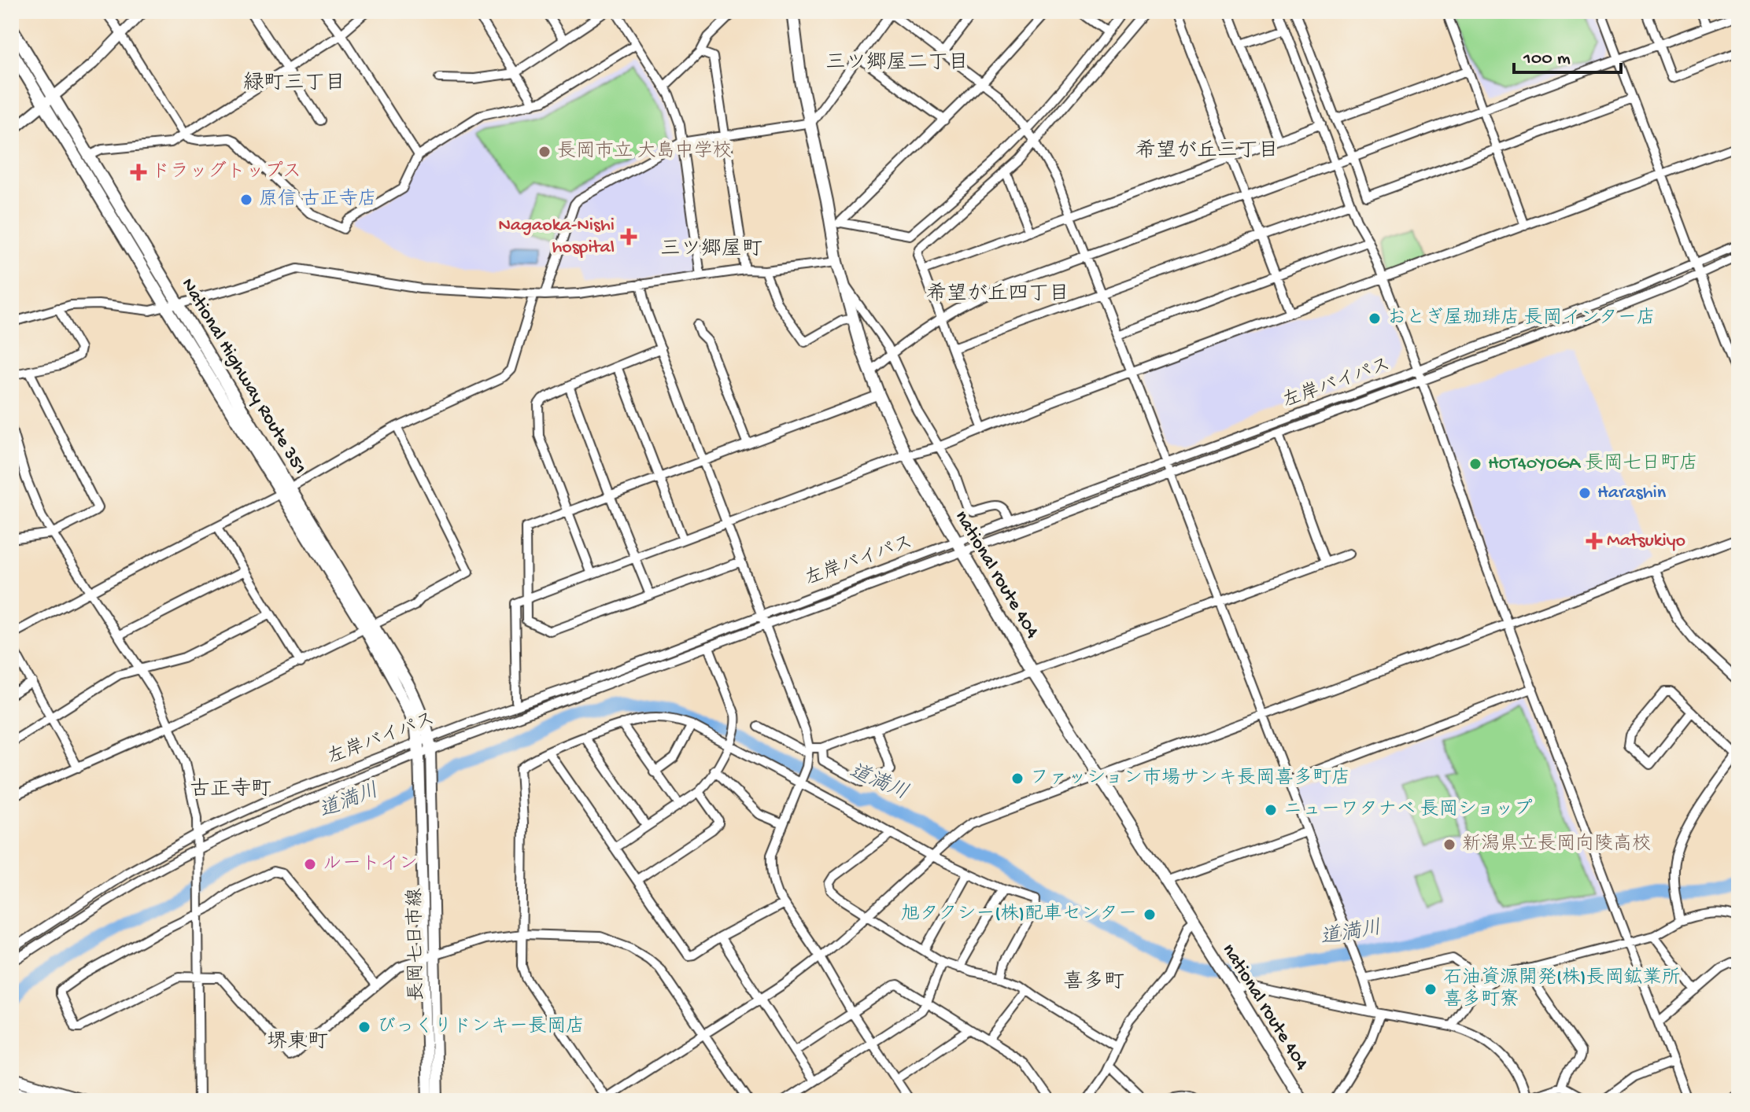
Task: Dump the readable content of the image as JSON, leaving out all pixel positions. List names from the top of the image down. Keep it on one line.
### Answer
{"streets":{"highway":["National Highway Route 351","national route 404"],"main road":["長岡七日市線"],"street":["左岸バイパス"]},"crossings":[["National Highway Route 351","左岸バイパス"],["National Highway Route 351","長岡七日市線"],["左岸バイパス","national route 404"],["左岸バイパス","長岡七日市線"]],"districts":["三ツ郷屋二丁目","緑町三丁目","希望が丘三丁目","三ツ郷屋町","希望が丘四丁目","古正寺町","喜多町","堺東町"],"water":["道満川"],"places":{"other":["長岡市立 大島中学校","原信 古正寺店","おとぎ屋珈琲店 長岡インター店","HOT40YOGA 長岡七日町店","Harashin","ファッション市場サンキ長岡喜多町店","ニューワタナベ 長岡ショップ","新潟県立長岡向陵高校","ルートイン","旭タクシー(株)配車センター","石油資源開発(株)長岡鉱業所 喜多町寮","びっくりドンキー長岡店"],"health":["ドラッグトップス","Nagaoka-Nishi hospital","Matsukiyo"]},"scale_bar":"100 m"}
